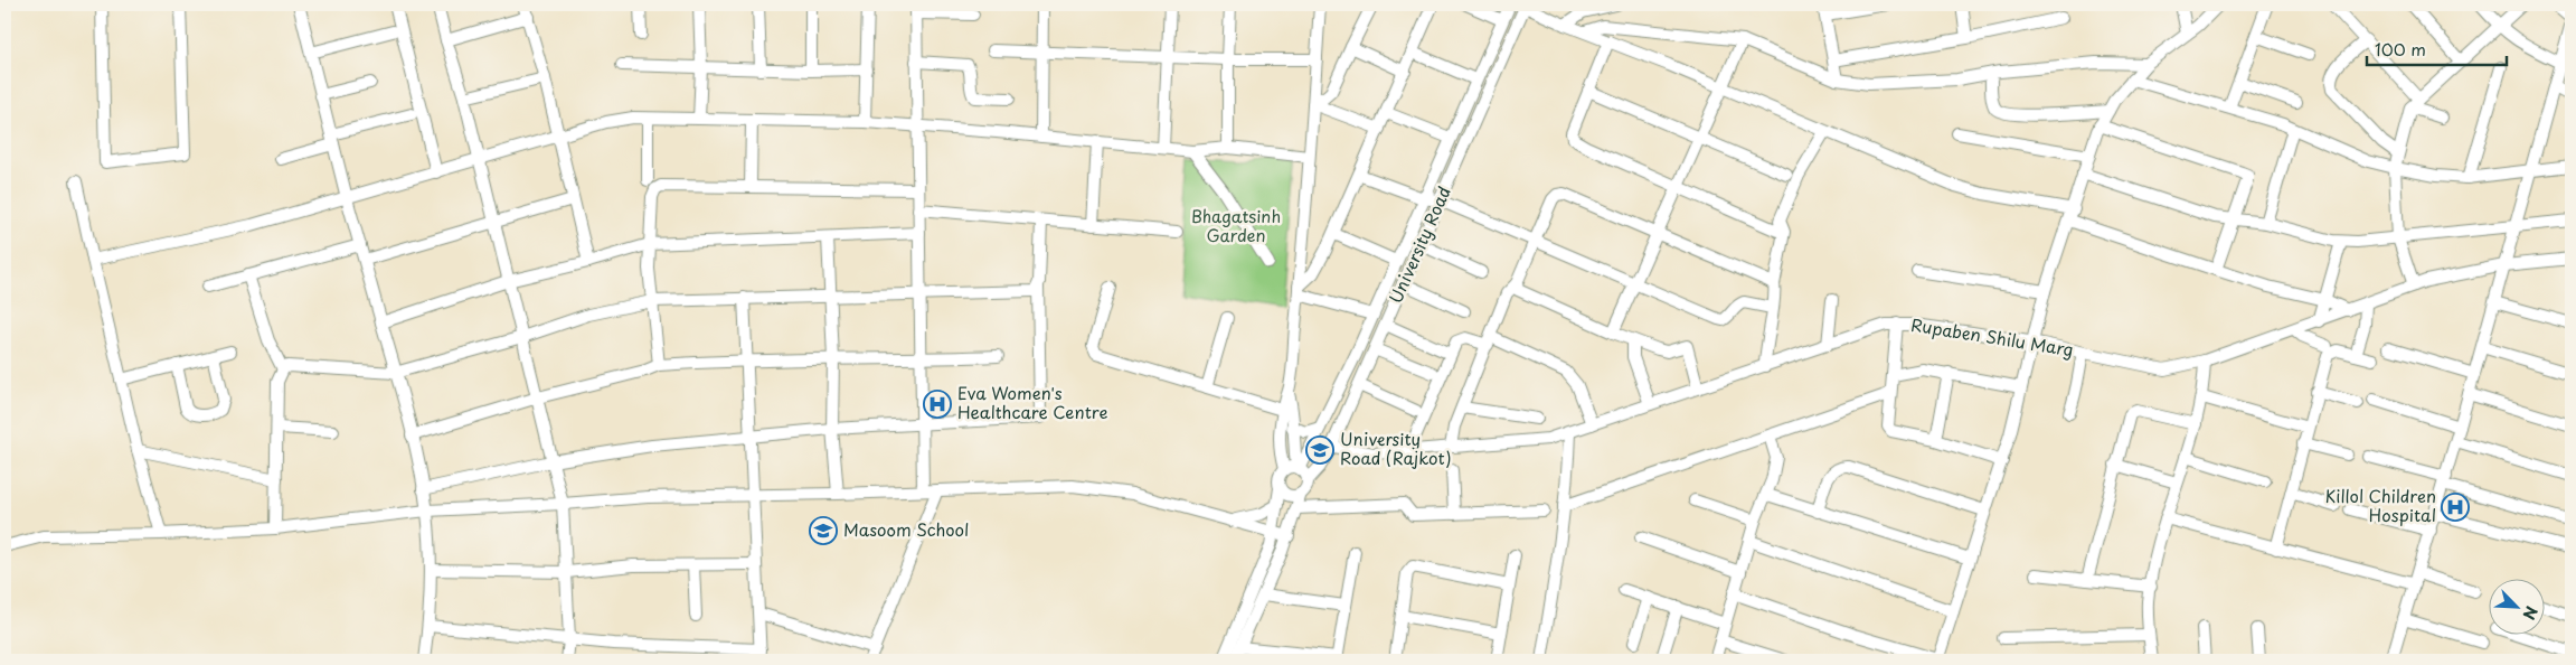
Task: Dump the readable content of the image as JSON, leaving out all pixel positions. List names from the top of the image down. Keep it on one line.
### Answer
{"streets":{"street":["University Road","Rupaben Shilu Marg"]},"crossings":[["University Road","Rupaben Shilu Marg"]],"parks":["Bhagatsinh Garden"],"places":{"hospital":["Eva Women's Healthcare Centre","Killol Children Hospital"],"school or university":["University Road (Rajkot)","Masoom School"]},"scale_bar":"100 m","north":"bottom right"}
